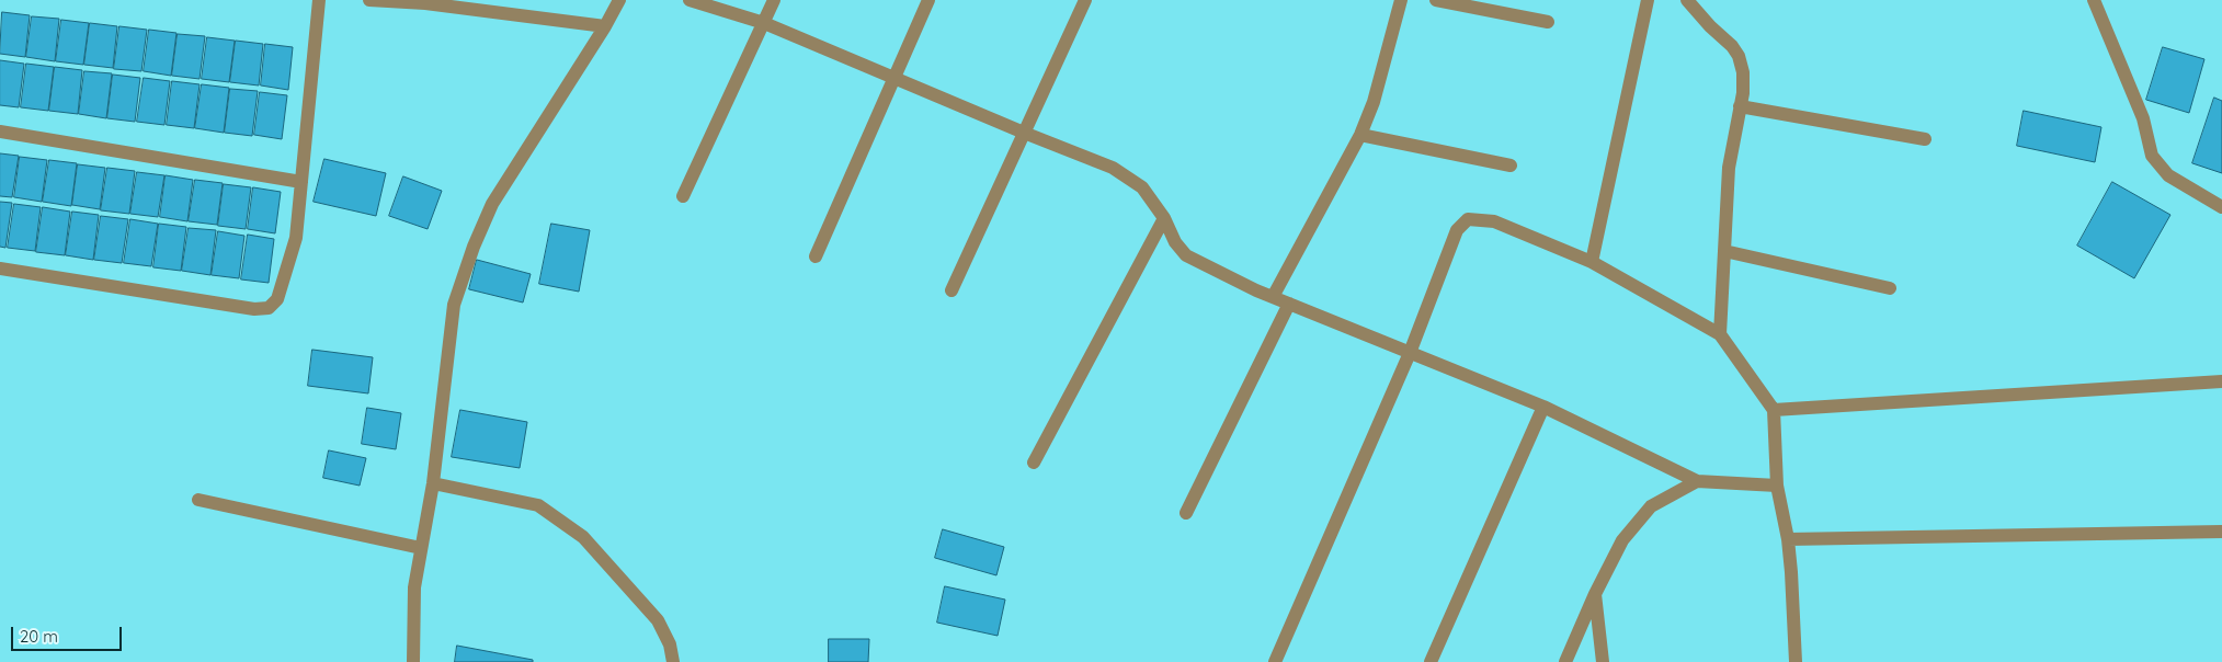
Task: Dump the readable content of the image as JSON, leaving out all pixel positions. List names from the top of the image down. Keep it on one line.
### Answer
{"scale_bar":"20 m"}
